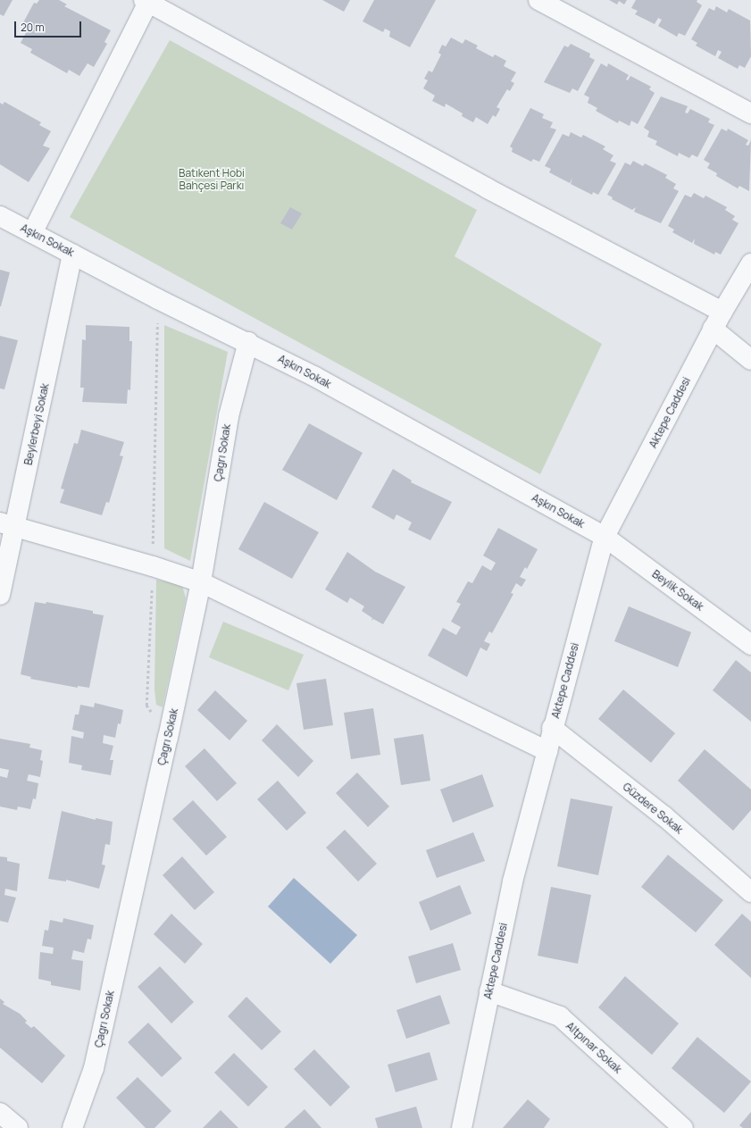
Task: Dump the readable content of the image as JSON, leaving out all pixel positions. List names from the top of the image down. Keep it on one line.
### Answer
{"streets":{"street":["Aşkın Sokak","Aktepe Caddesi","Beylerbeyi Sokak","Çagrı Sokak","Beylik Sokak","Güzdere Sokak","Altpınar Sokak"]},"crossings":[["Aşkın Sokak","Aktepe Caddesi"],["Aşkın Sokak","Beylerbeyi Sokak"],["Aşkın Sokak","Çagrı Sokak"],["Aşkın Sokak","Beylik Sokak"],["Aktepe Caddesi","Beylik Sokak"],["Aktepe Caddesi","Güzdere Sokak"],["Aktepe Caddesi","Altpınar Sokak"]],"parks":["Batıkent Hobi Bahçesi Parkı"],"scale_bar":"20 m"}
